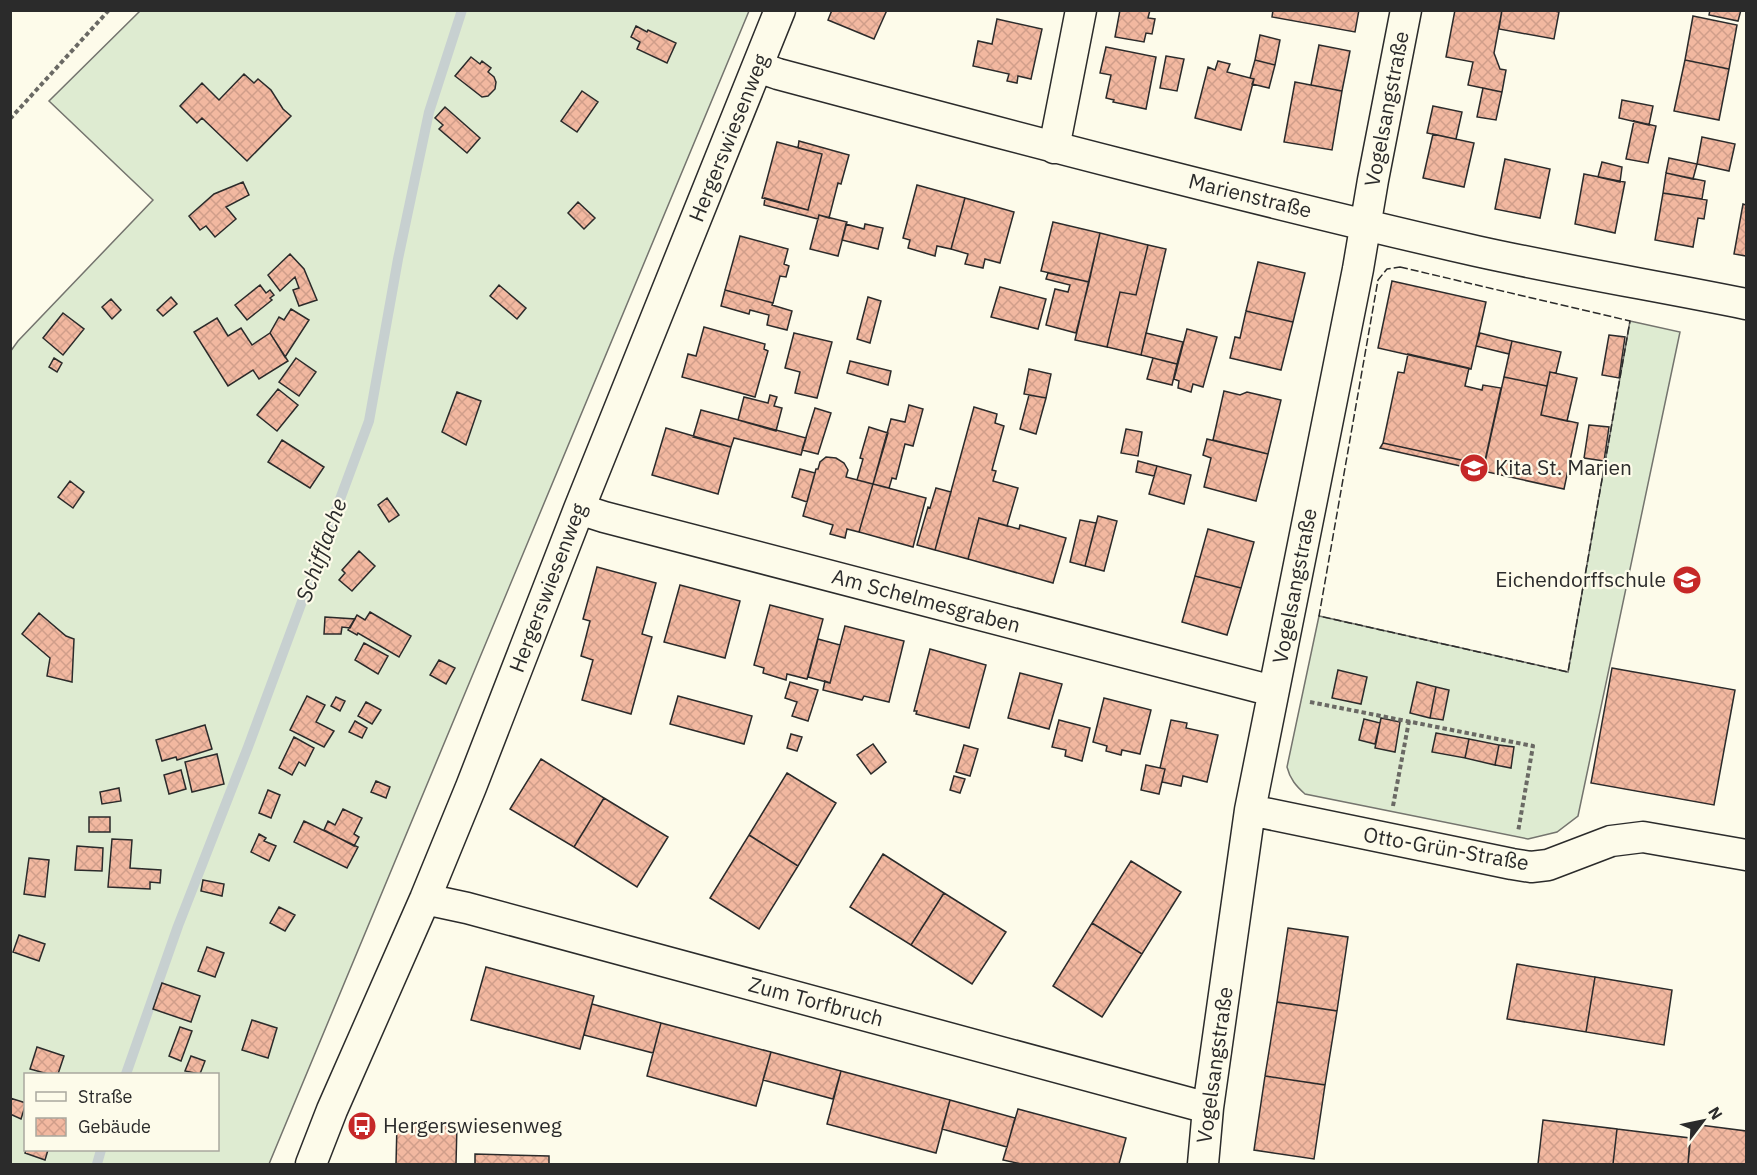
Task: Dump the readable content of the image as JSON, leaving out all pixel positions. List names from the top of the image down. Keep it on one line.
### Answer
{"streets":{"street":["Vogelsangstraße","Hergerswiesenweg","Marienstraße","Am Schelmesgraben","Otto-Grün-Straße","Zum Torfbruch"]},"crossings":[["Vogelsangstraße","Marienstraße"],["Vogelsangstraße","Am Schelmesgraben"],["Vogelsangstraße","Otto-Grün-Straße"],["Vogelsangstraße","Zum Torfbruch"],["Hergerswiesenweg","Marienstraße"],["Hergerswiesenweg","Am Schelmesgraben"],["Hergerswiesenweg","Zum Torfbruch"]],"water":["Schifflache"],"places":{"school or university":["Kita St. Marien","Eichendorffschule"],"bus stop":["Hergerswiesenweg"]},"legend":["Straße","Gebäude"],"north":"top right"}
